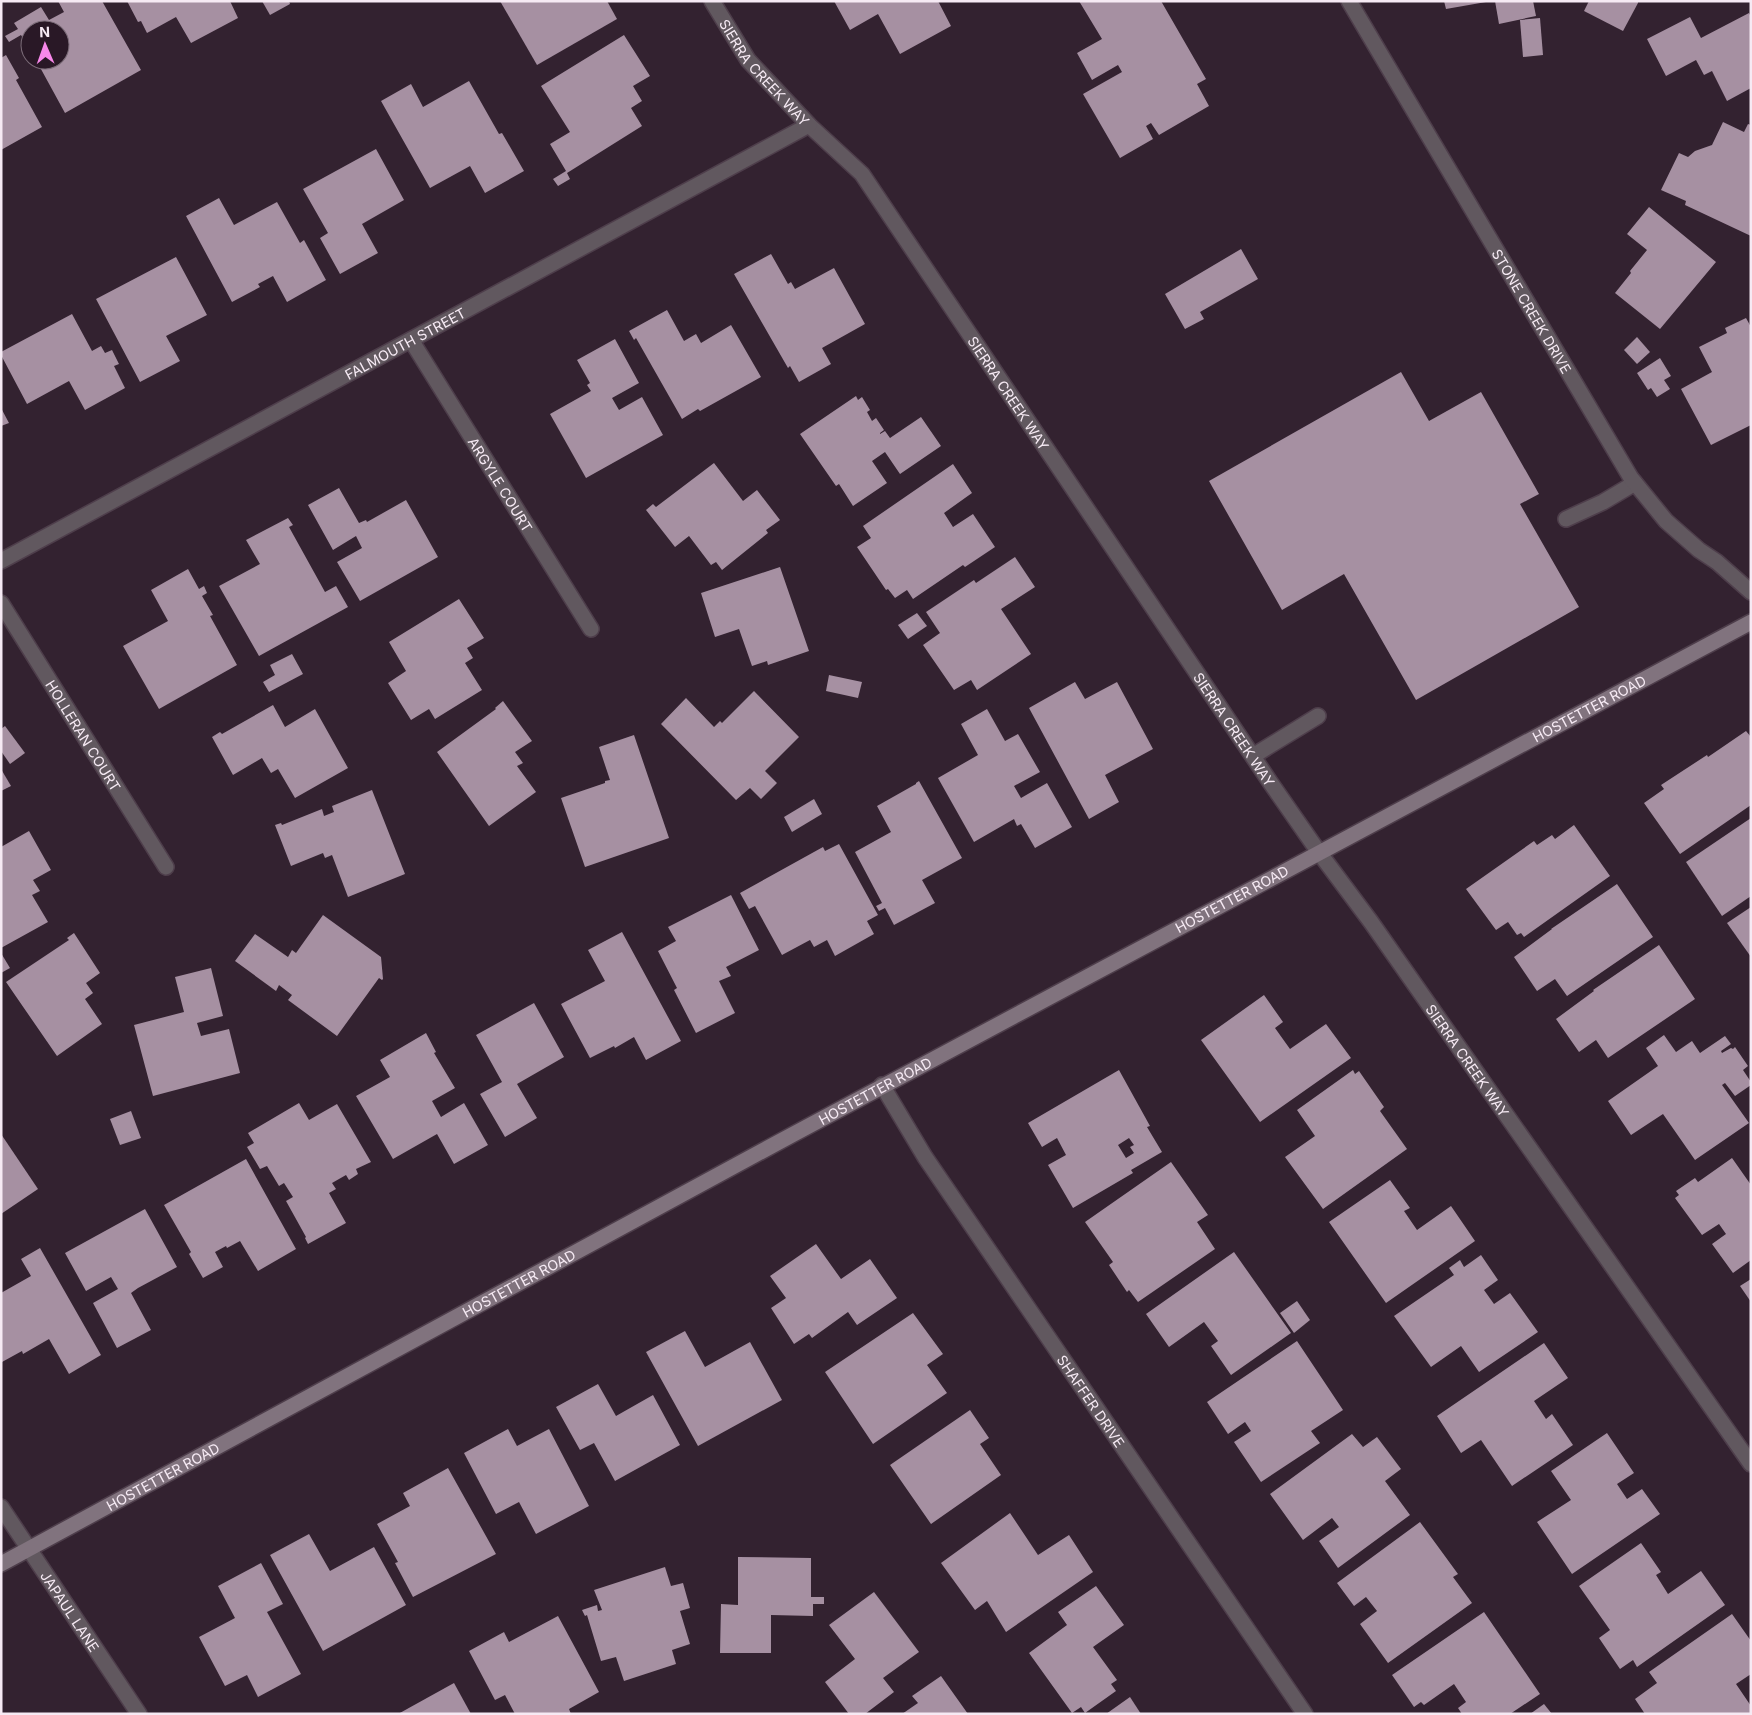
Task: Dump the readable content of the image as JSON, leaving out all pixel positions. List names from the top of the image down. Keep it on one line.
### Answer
{"streets":{"main road":["HOSTETTER ROAD"],"street":["SIERRA CREEK WAY","STONE CREEK DRIVE","FALMOUTH STREET","ARGYLE COURT","HOLLERAN COURT","SHAFFER DRIVE","JAPAUL LANE"]},"crossings":[["SIERRA CREEK WAY","FALMOUTH STREET"],["SIERRA CREEK WAY","HOSTETTER ROAD"],["FALMOUTH STREET","ARGYLE COURT"],["HOSTETTER ROAD","SHAFFER DRIVE"],["HOSTETTER ROAD","JAPAUL LANE"]],"north":"top"}
